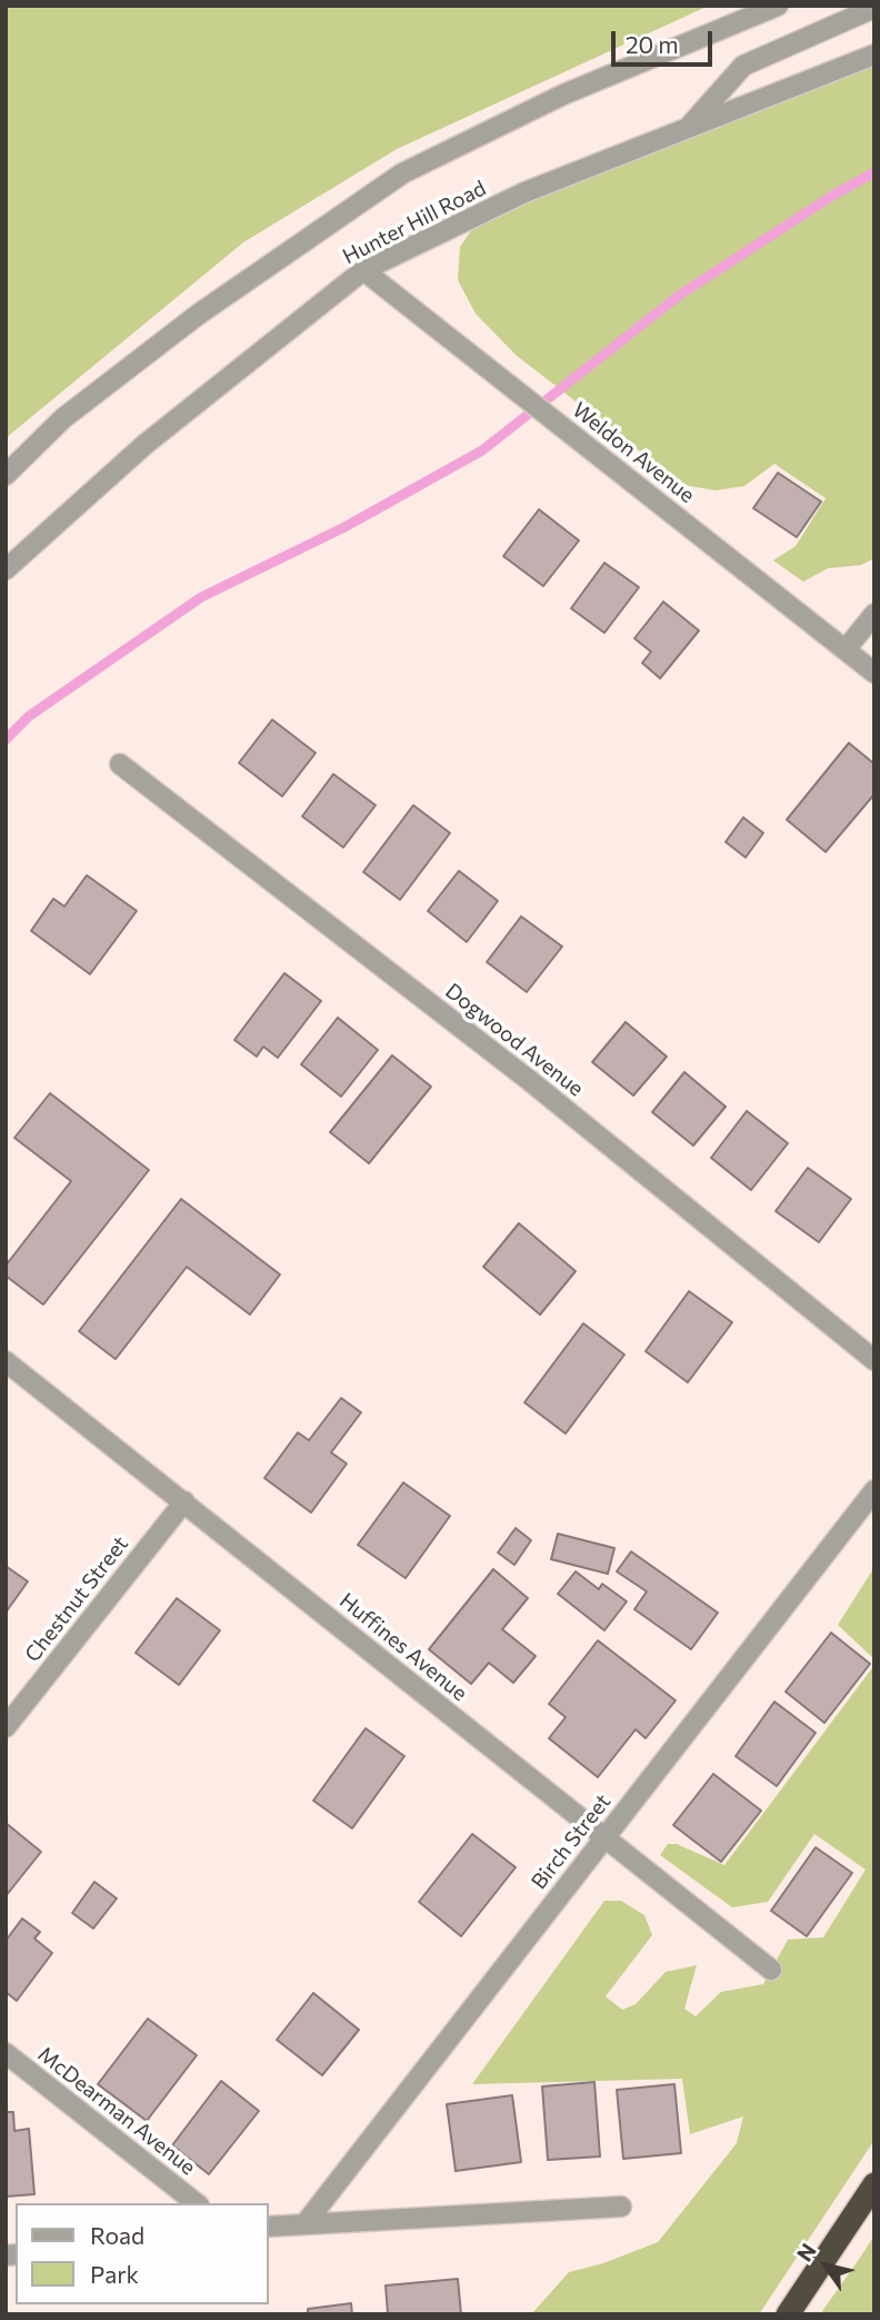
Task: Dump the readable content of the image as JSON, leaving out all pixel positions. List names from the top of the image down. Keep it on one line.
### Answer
{"streets":{"street":["Hunter Hill Road","Weldon Avenue","Dogwood Avenue","Chestnut Street","Huffines Avenue","Birch Street","McDearman Avenue"]},"crossings":[["Hunter Hill Road","Weldon Avenue"],["Chestnut Street","Huffines Avenue"],["Huffines Avenue","Birch Street"]],"legend":["Road","Park"],"scale_bar":"20 m","north":"top left"}
